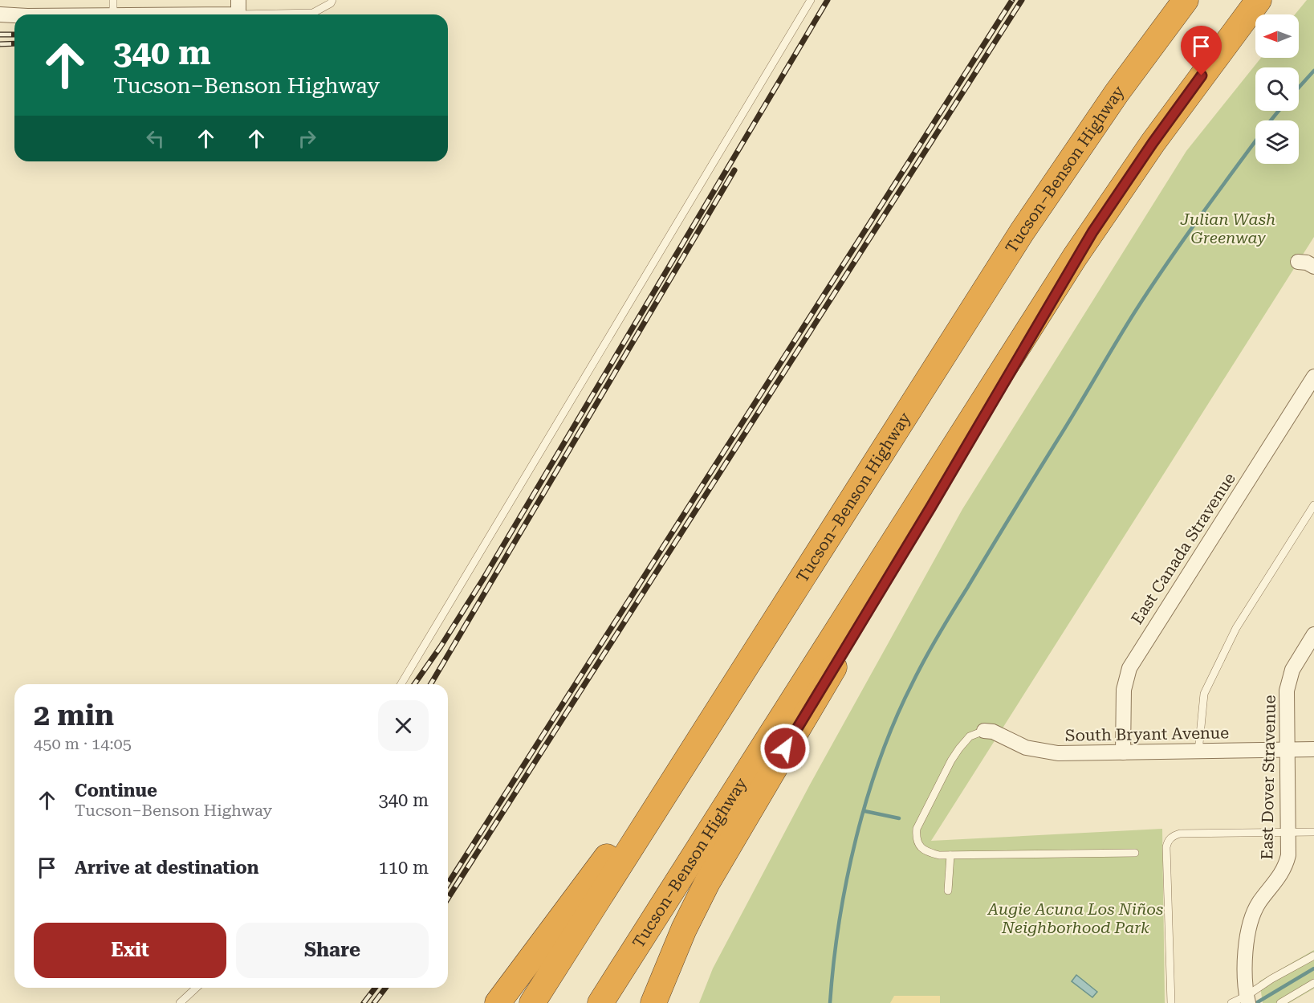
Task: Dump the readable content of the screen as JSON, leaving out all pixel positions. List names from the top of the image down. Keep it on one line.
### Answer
{"streets":{"highway":["Tucson–Benson Highway"],"street":["East Canada Stravenue","South Bryant Avenue","East Dover Stravenue"]},"crossings":[["East Canada Stravenue","South Bryant Avenue"],["South Bryant Avenue","East Dover Stravenue"]],"parks":["Julian Wash Greenway","Augie Acuna Los Niños Neighborhood Park"],"north":"left","page":{"turn":["340 m","Tucson–Benson Highway"],"heading":["2 min","450 m · 14:05"],"list":[{"name":"Continue","note":"Tucson–Benson Highway","value":"340 m"},{"name":"Arrive at destination","value":"110 m"}],"buttons":["Exit","Share"]}}
